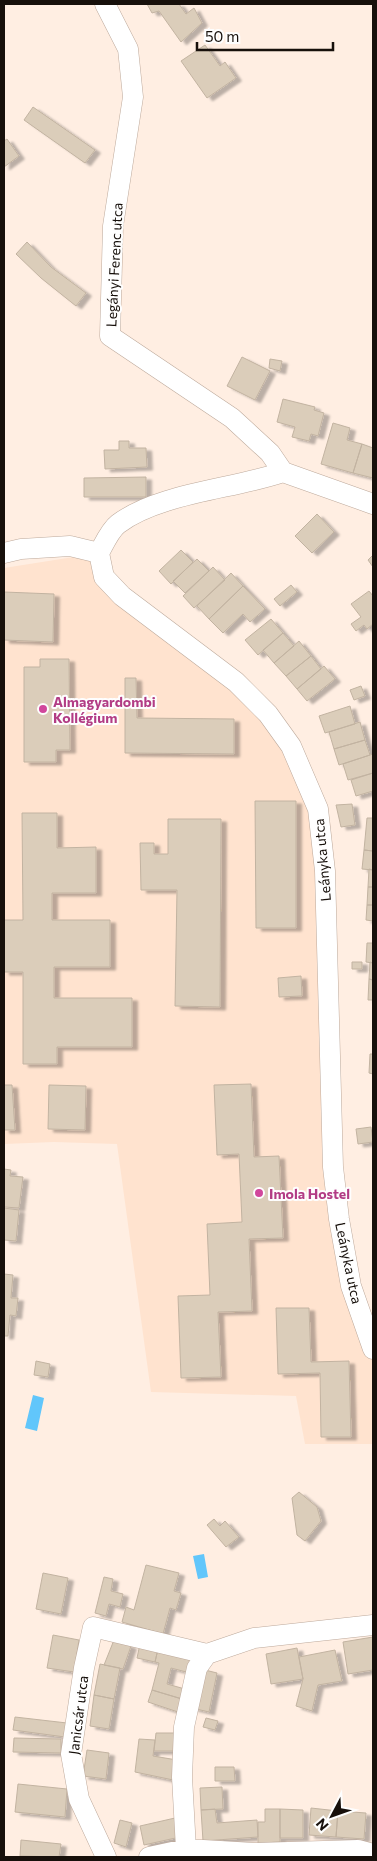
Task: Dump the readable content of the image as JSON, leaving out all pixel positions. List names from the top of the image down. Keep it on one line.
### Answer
{"streets":{"street":["Legányi Ferenc utca","Leányka utca","Janicsár utca"]},"places":["Almagyardombi Kollégium","Imola Hostel"],"scale_bar":"50 m","north":"bottom left"}
